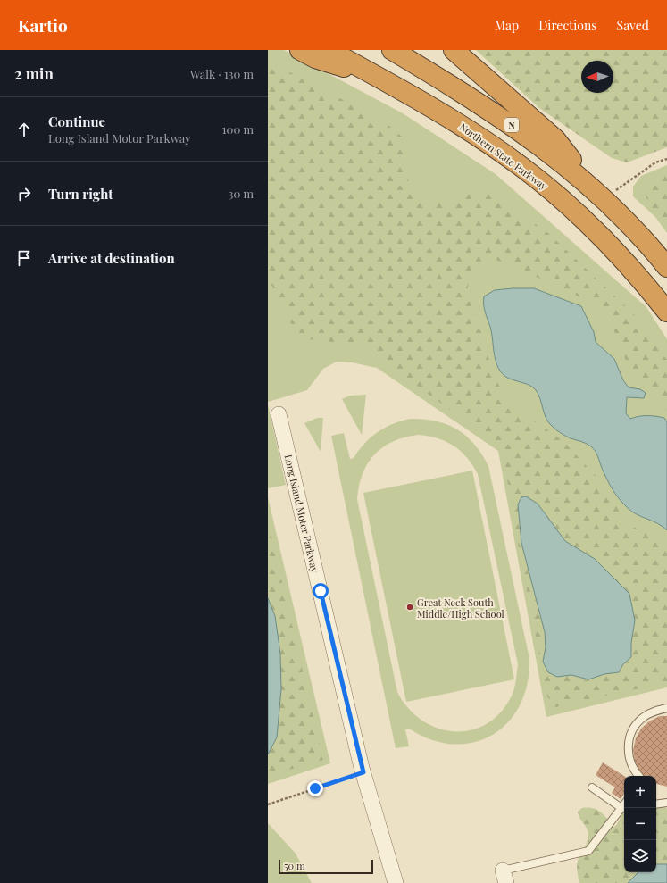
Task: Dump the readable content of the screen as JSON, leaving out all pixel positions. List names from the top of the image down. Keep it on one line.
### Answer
{"streets":{"highway":["N","Northern State Parkway"],"street":["Long Island Motor Parkway"]},"places":["Great Neck South Middle/High School"],"scale_bar":"50 m","north":"left","page":{"header":"Kartio","nav":["Map","Directions","Saved"],"heading":["2 min","Walk · 130 m"],"list":[["Continue","Long Island Motor Parkway","100 m"],["Turn right","30 m"],"Arrive at destination"],"map_buttons":["+","−"],"scale":"50 m"}}
